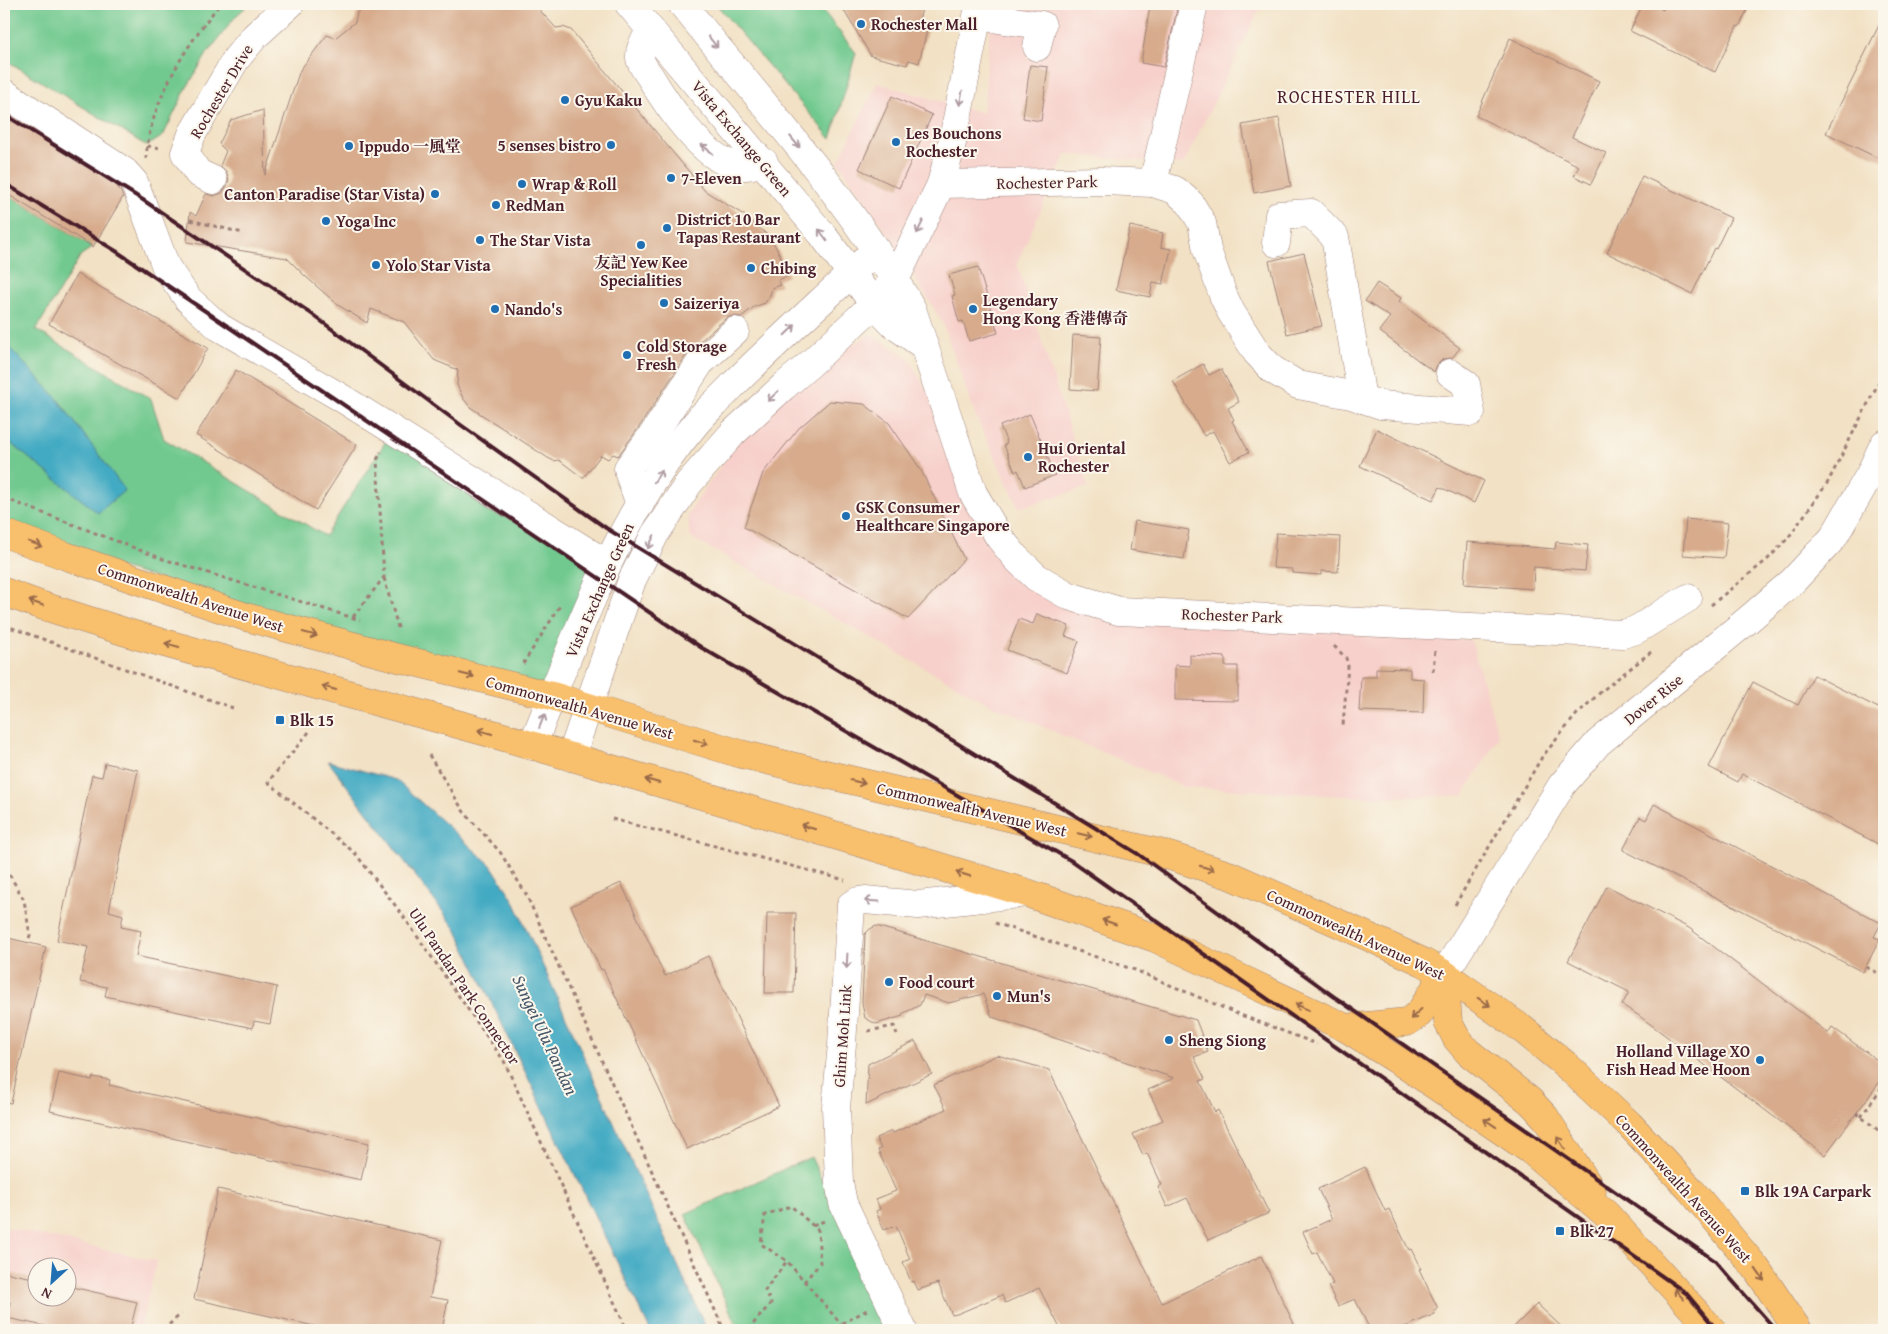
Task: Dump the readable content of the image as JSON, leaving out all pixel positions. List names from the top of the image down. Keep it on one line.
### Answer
{"streets":{"main road":["Commonwealth Avenue West"],"street":["Rochester Drive","Vista Exchange Green","Rochester Park","Dover Rise","Ghim Moh Link"],"path":["Ulu Pandan Park Connector"]},"crossings":[["Vista Exchange Green","Rochester Park"],["Vista Exchange Green","Commonwealth Avenue West"],["Commonwealth Avenue West","Dover Rise"]],"districts":["ROCHESTER HILL"],"water":["Sungei Ulu Pandan"],"places":{"other":["Rochester Mall","Gyu Kaku","Les Bouchons Rochester","5 senses bistro","Ippudo 一風堂","7-Eleven","Wrap & Roll","Canton Paradise (Star Vista)","RedMan","Yoga Inc","District 10 Bar Tapas Restaurant","The Star Vista","友記 Yew Kee Specialities","Yolo Star Vista","Chibing","Saizeriya","Nando's","Legendary Hong Kong 香港傳奇","Cold Storage Fresh","Hui Oriental Rochester","GSK Consumer Healthcare Singapore","Food court","Mun's","Sheng Siong","Holland Village XO Fish Head Mee Hoon"],"transit":["Blk 15","Blk 19A Carpark","Blk 27"]},"north":"bottom left"}
